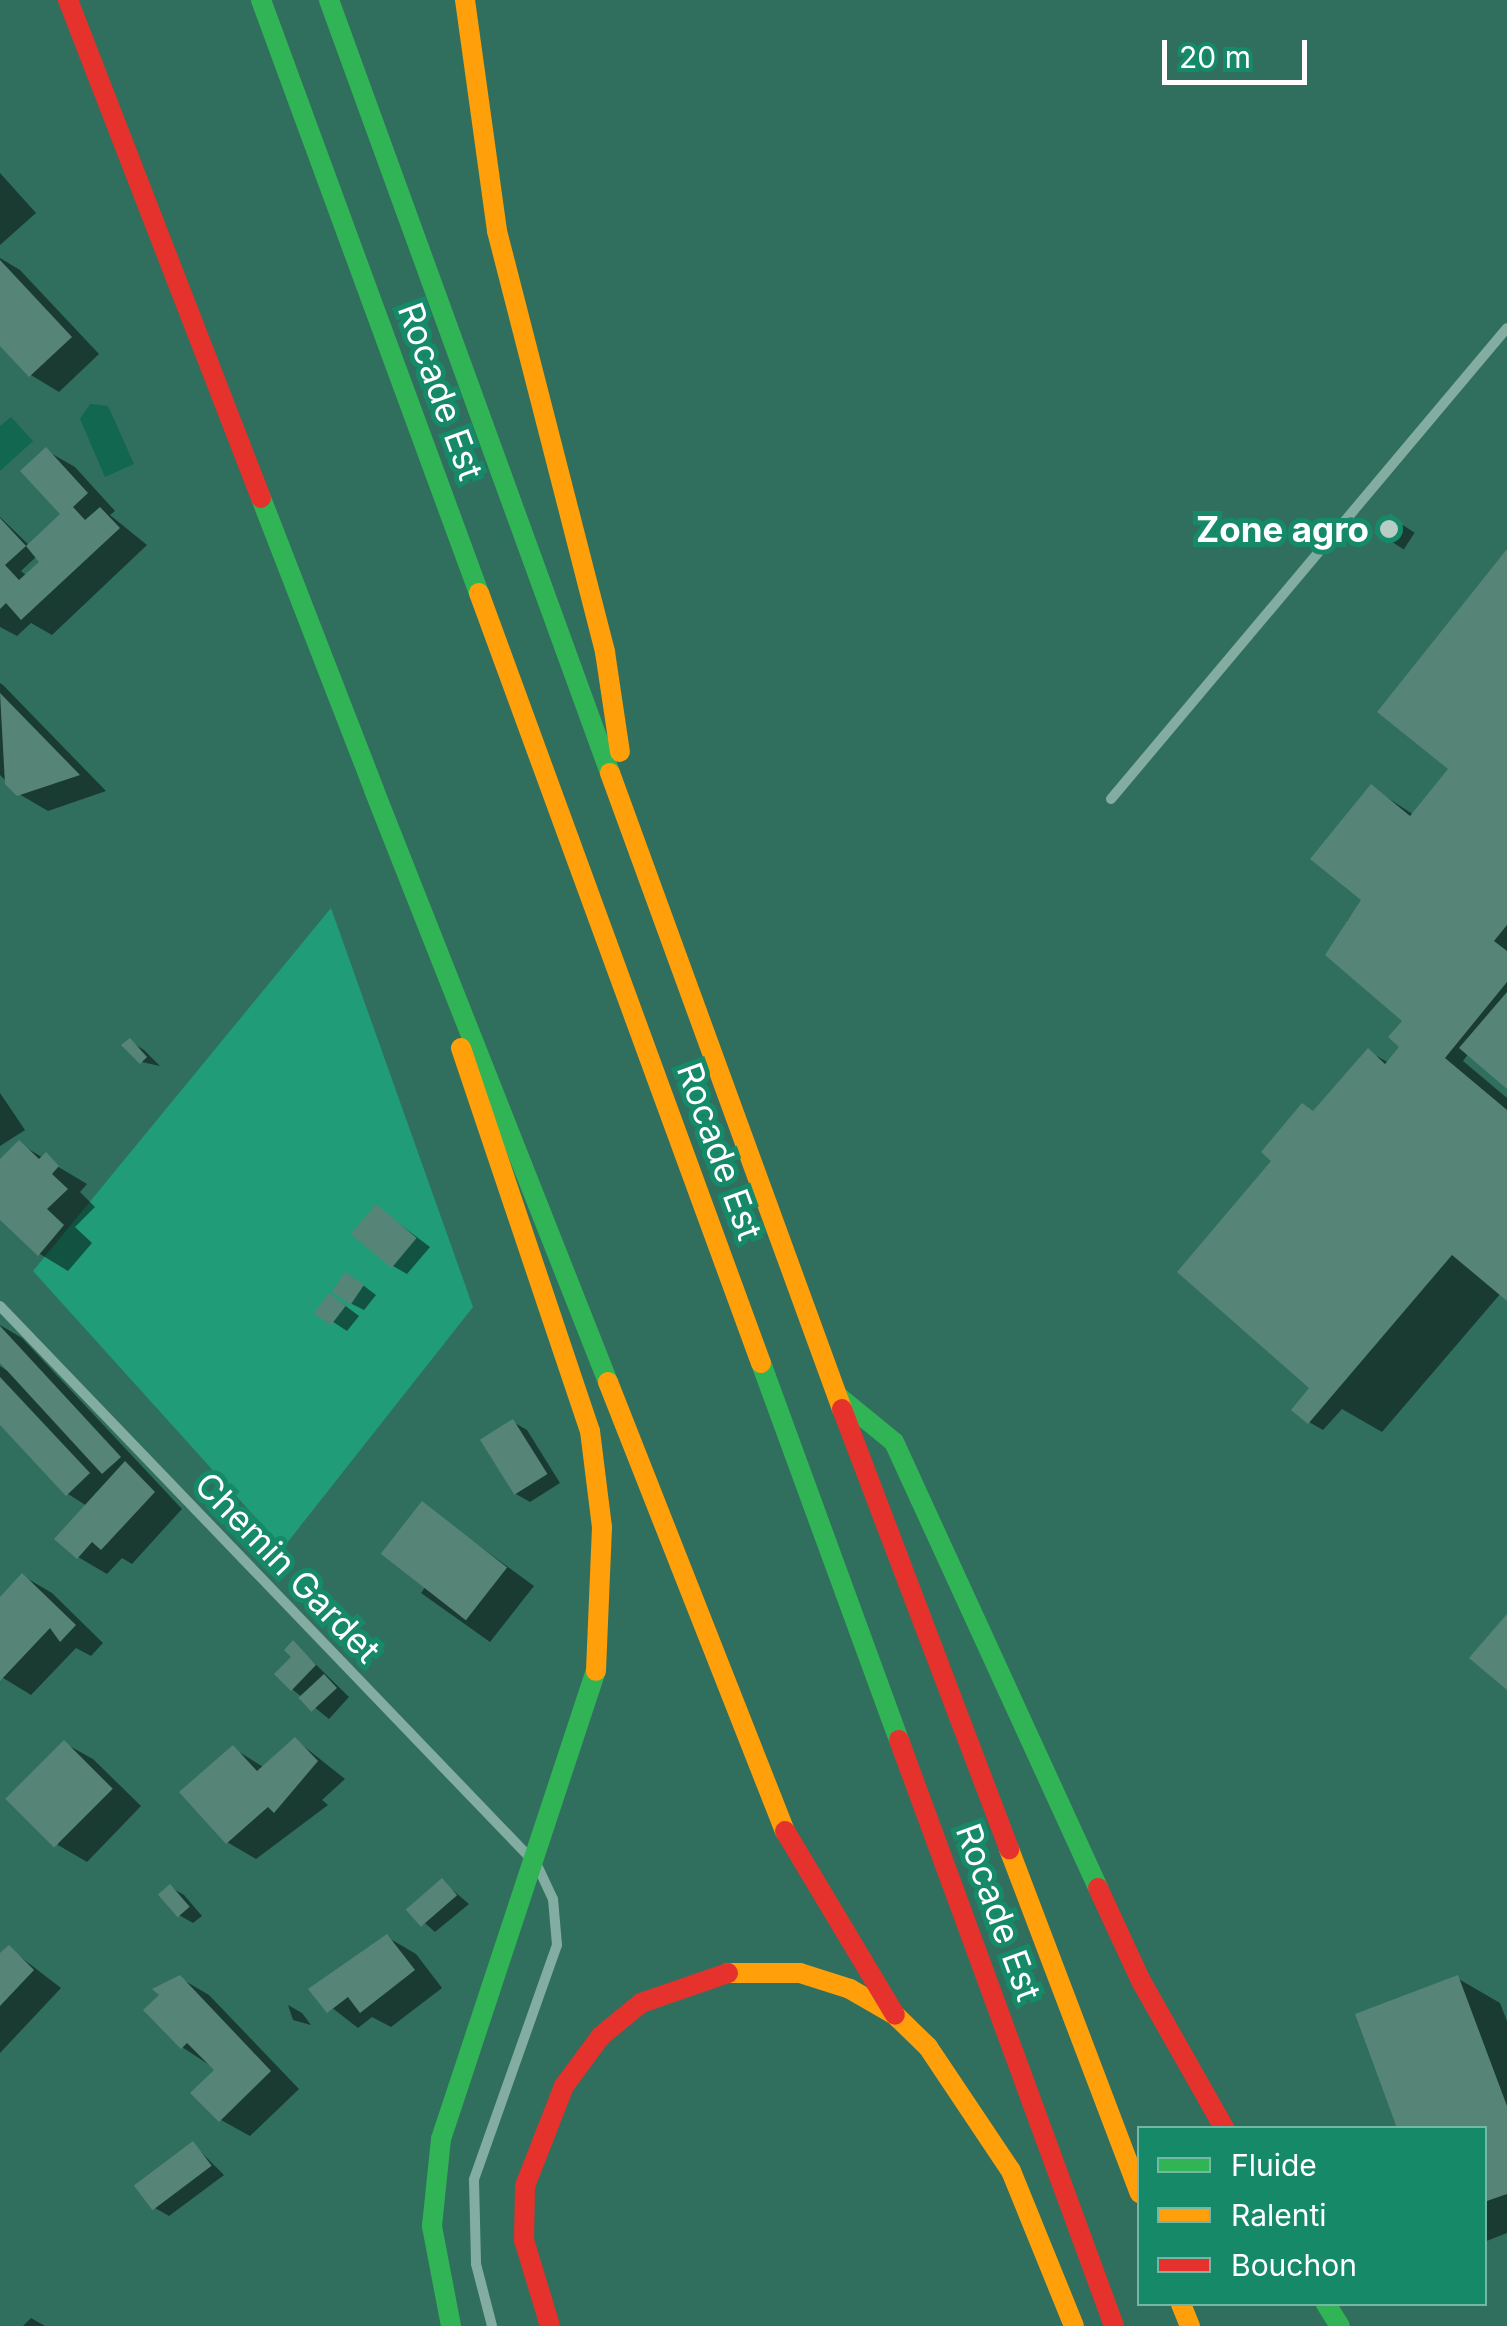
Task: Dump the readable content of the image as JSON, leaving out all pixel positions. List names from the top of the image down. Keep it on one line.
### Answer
{"streets":{"main road":["Rocade Est"],"street":["Chemin Gardet"]},"places":["Zone agro"],"legend":["Fluide","Ralenti","Bouchon"],"scale_bar":"20 m"}
